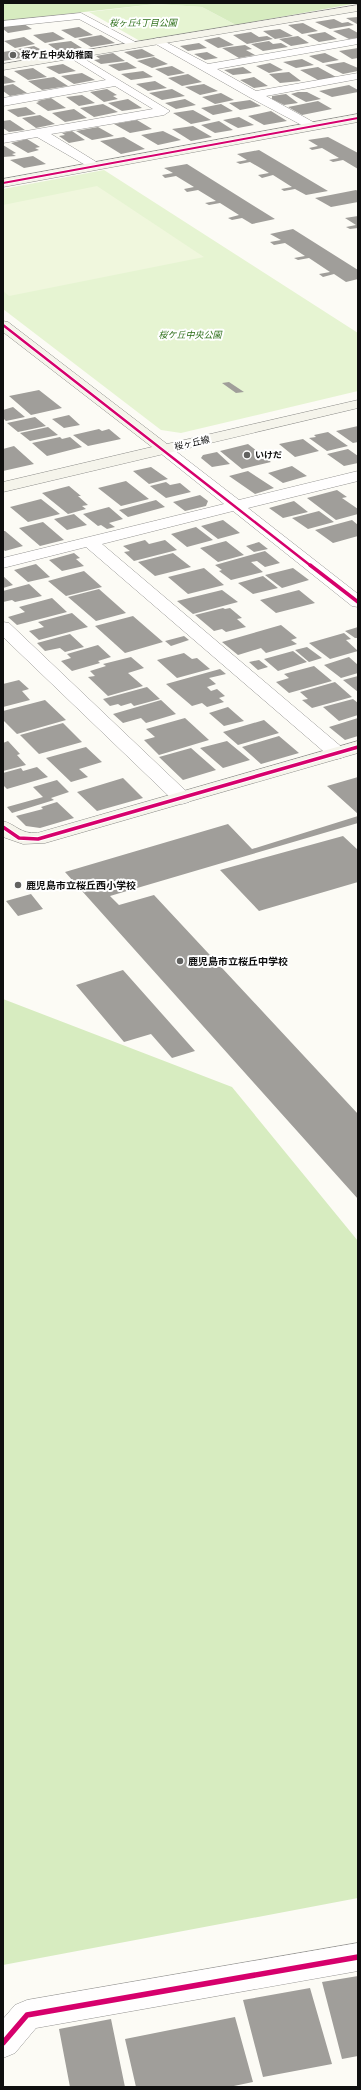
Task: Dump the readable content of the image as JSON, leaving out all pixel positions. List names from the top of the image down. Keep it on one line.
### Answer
{"streets":{"street":["桜ヶ丘線"]},"parks":["桜ヶ丘4丁目公園","桜ケ丘中央公園"],"places":["桜ケ丘中央幼稚園","いけだ","鹿児島市立桜丘西小学校","鹿児島市立桜丘中学校"]}
